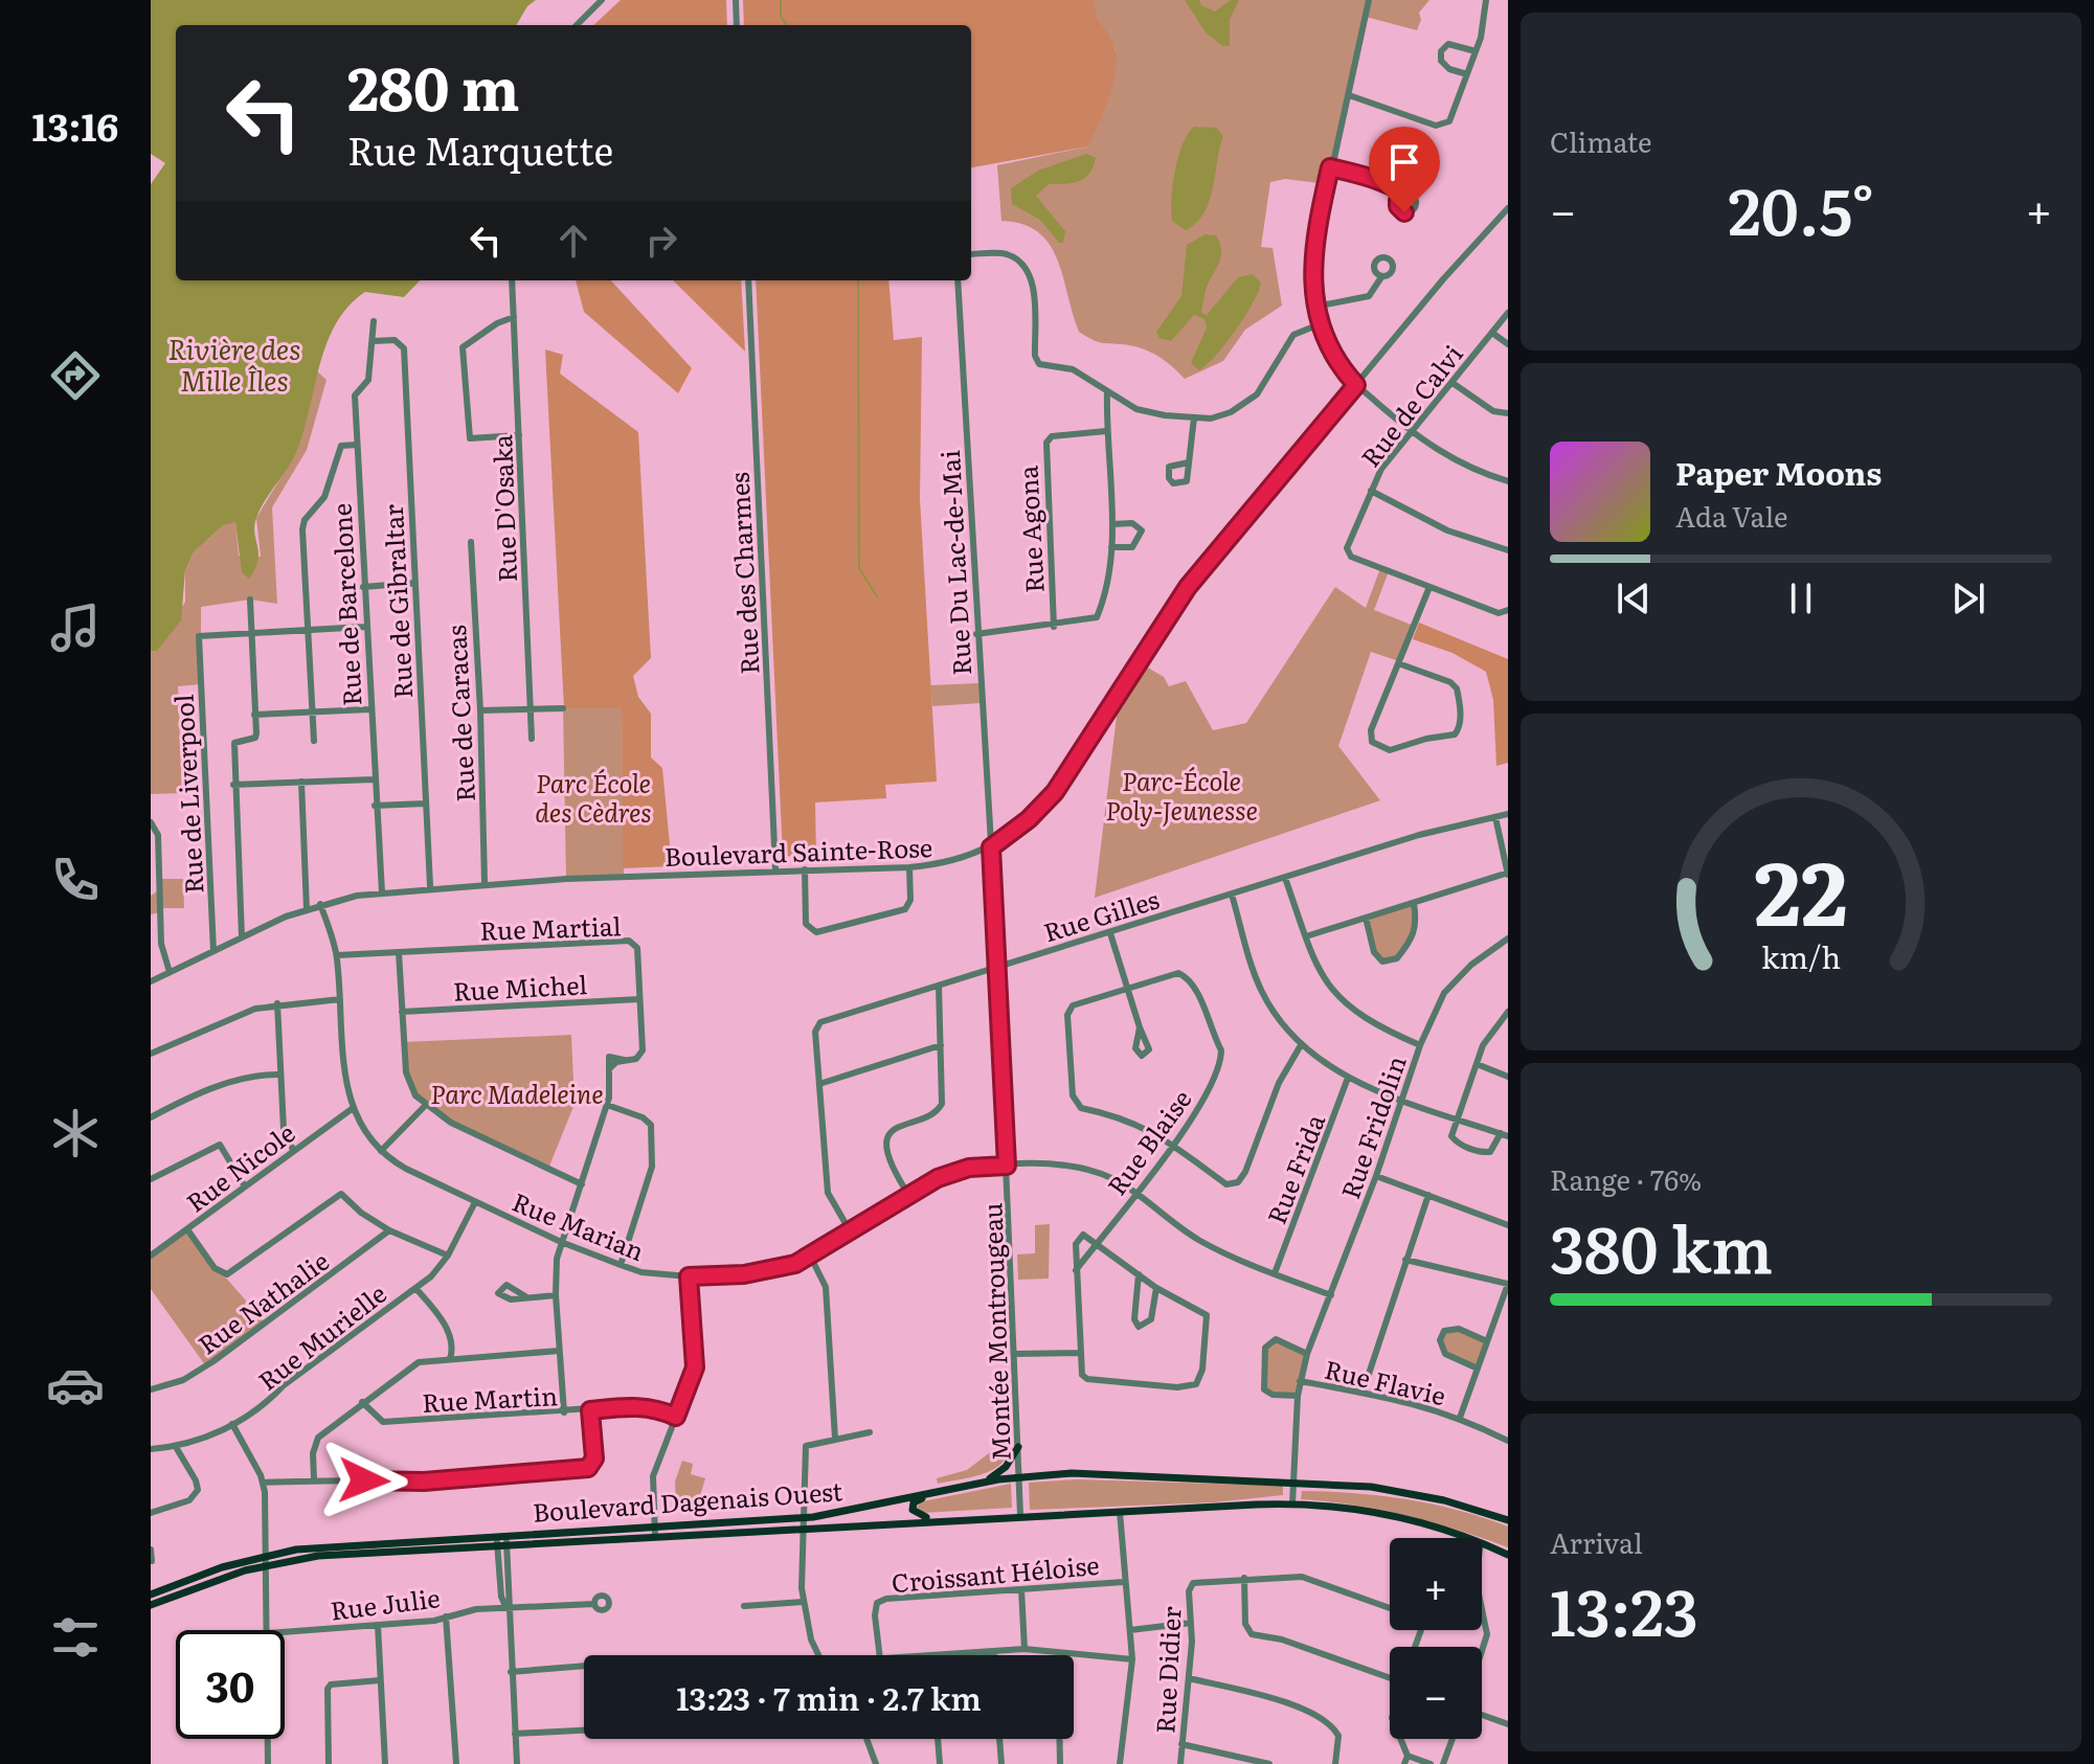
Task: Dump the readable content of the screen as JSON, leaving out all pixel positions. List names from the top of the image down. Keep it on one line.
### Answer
{"streets":{"main road":["Boulevard Dagenais Ouest"],"street":["Rue de Calvi","Rue D'Osaka","Rue Agona","Rue Du Lac-de-Mai","Rue des Charmes","Rue de Gibraltar","Rue de Barcelone","Rue de Caracas","Rue de Liverpool","Boulevard Sainte-Rose","Rue Gilles","Rue Martial","Rue Michel","Rue Fridolin","Rue Blaise","Rue Nicole","Rue Frida","Rue Marian","Rue Nathalie","Montée Montrougeau","Rue Murielle","Rue Flavie","Rue Martin","Croissant Héloise","Rue Julie","Rue Didier"]},"crossings":[["Rue Du Lac-de-Mai","Boulevard Sainte-Rose"],["Rue Du Lac-de-Mai","Montée Montrougeau"],["Rue des Charmes","Boulevard Sainte-Rose"],["Rue de Gibraltar","Rue de Barcelone"],["Rue de Gibraltar","Boulevard Sainte-Rose"],["Rue de Barcelone","Boulevard Sainte-Rose"],["Rue de Caracas","Boulevard Sainte-Rose"],["Rue de Liverpool","Boulevard Sainte-Rose"],["Boulevard Sainte-Rose","Rue Marian"],["Boulevard Sainte-Rose","Montée Montrougeau"],["Rue Gilles","Rue Marian"],["Rue Gilles","Montée Montrougeau"],["Rue Martial","Rue Michel"],["Rue Martial","Rue Marian"],["Rue Martial","Rue Martin"],["Rue Fridolin","Rue Marian"],["Rue Fridolin","Rue Flavie"],["Rue Fridolin","Boulevard Dagenais Ouest"],["Rue Blaise","Rue Marian"],["Rue Nicole","Rue Marian"],["Rue Frida","Rue Marian"],["Rue Marian","Montée Montrougeau"],["Rue Marian","Rue Murielle"],["Montée Montrougeau","Boulevard Dagenais Ouest"]],"water":["Rivière des Mille Îles"],"parks":["Parc-École Poly-Jeunesse","Parc École des Cèdres","Parc Madeleine"],"page":{"tabs":"13:16","tile":["Climate",["Range · 76%","380 km"],["Arrival","13:23"]],"turn":["280 m","Rue Marquette"],"heat":["−","20.5°","+"],"song":["Paper Moons","Ada Vale"],"map_buttons":["+","−"],"limit":"30","trip":"13:23 · 7 min · 2.7 km","gauge":["22","km/h"]}}
